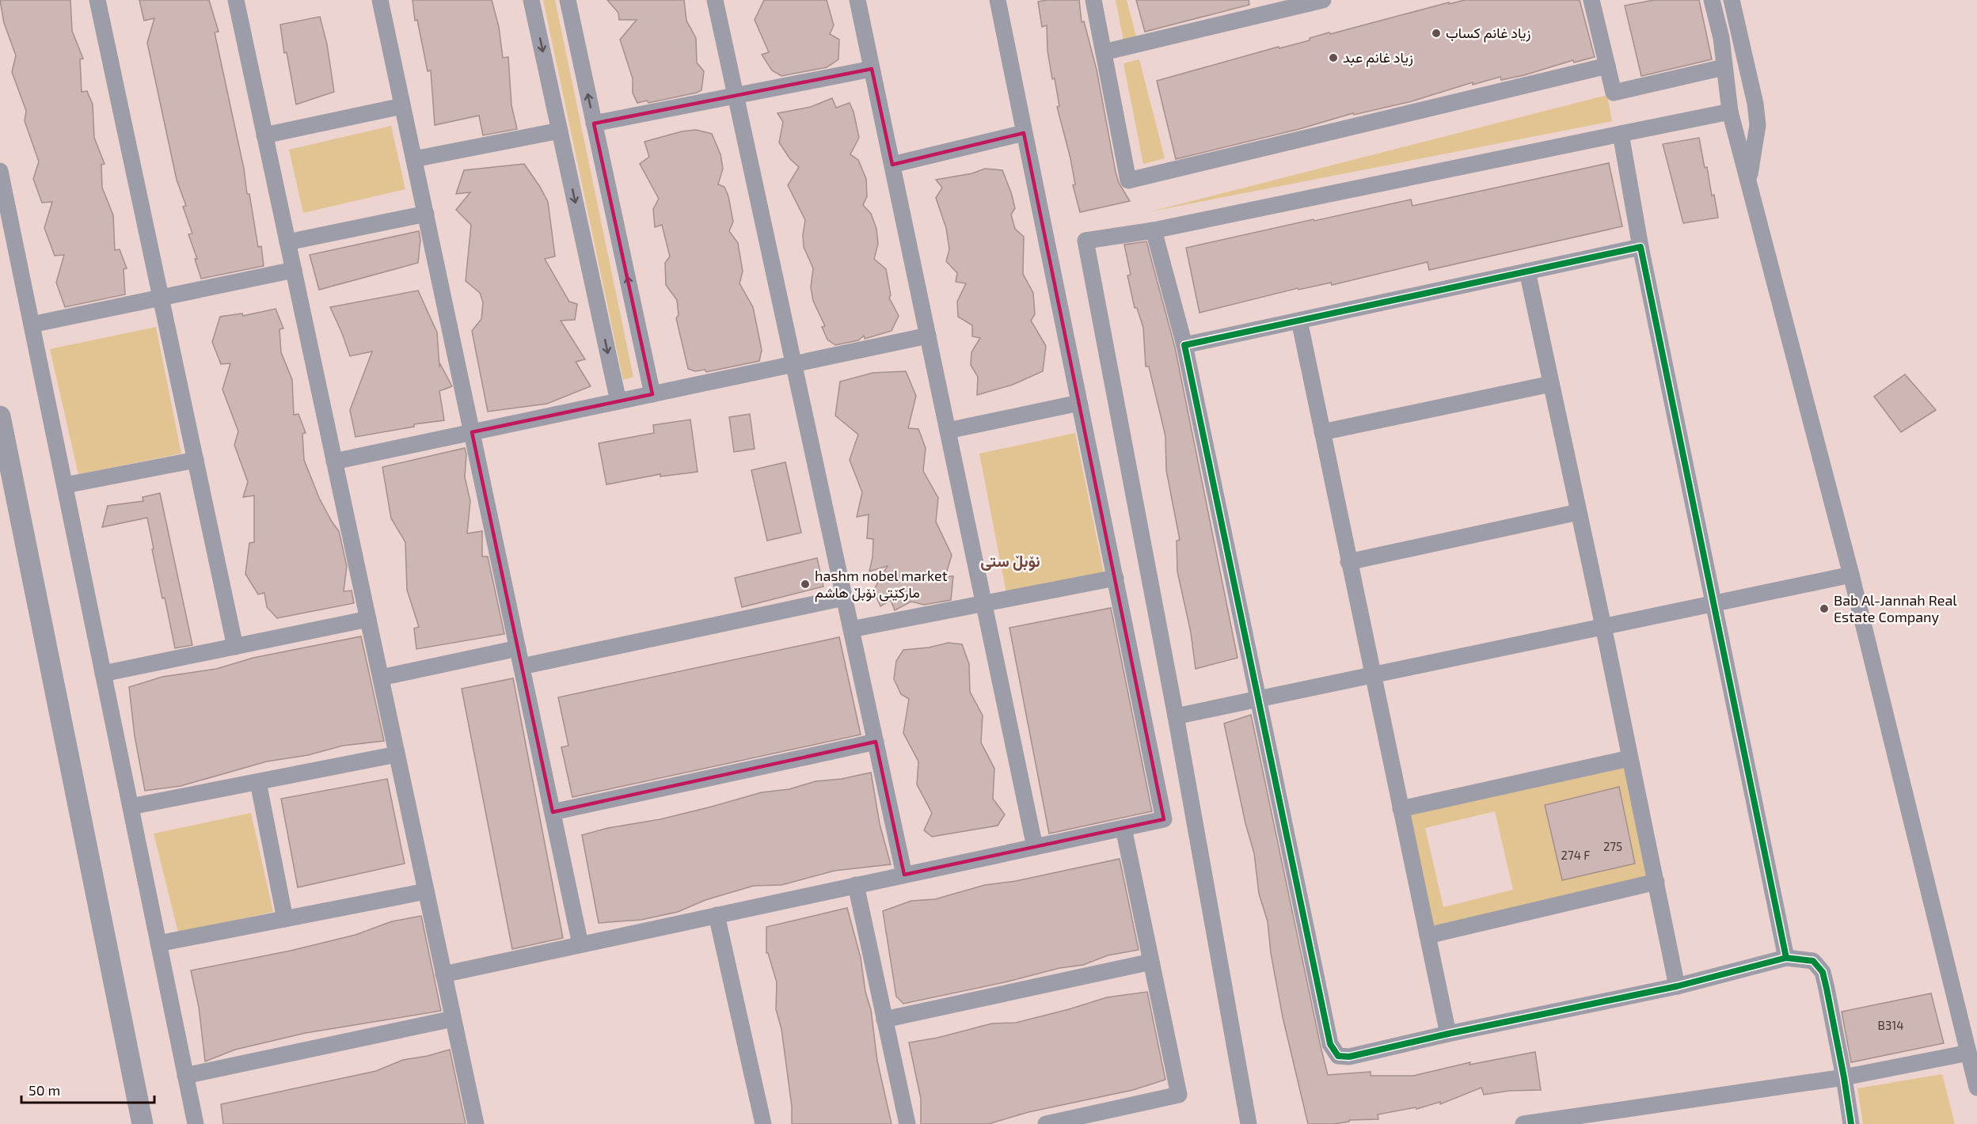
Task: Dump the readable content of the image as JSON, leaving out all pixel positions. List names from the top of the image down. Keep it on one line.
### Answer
{"districts":["نۆبڵ ستی"],"places":["زياد غانم كساب","زياد غانم عبد","hashm nobel market مارکێتی نۆبڵ هاشم","Bab Al-Jannah Real Estate Company"],"house_numbers":["275","274 F","B314"],"scale_bar":"50 m"}
